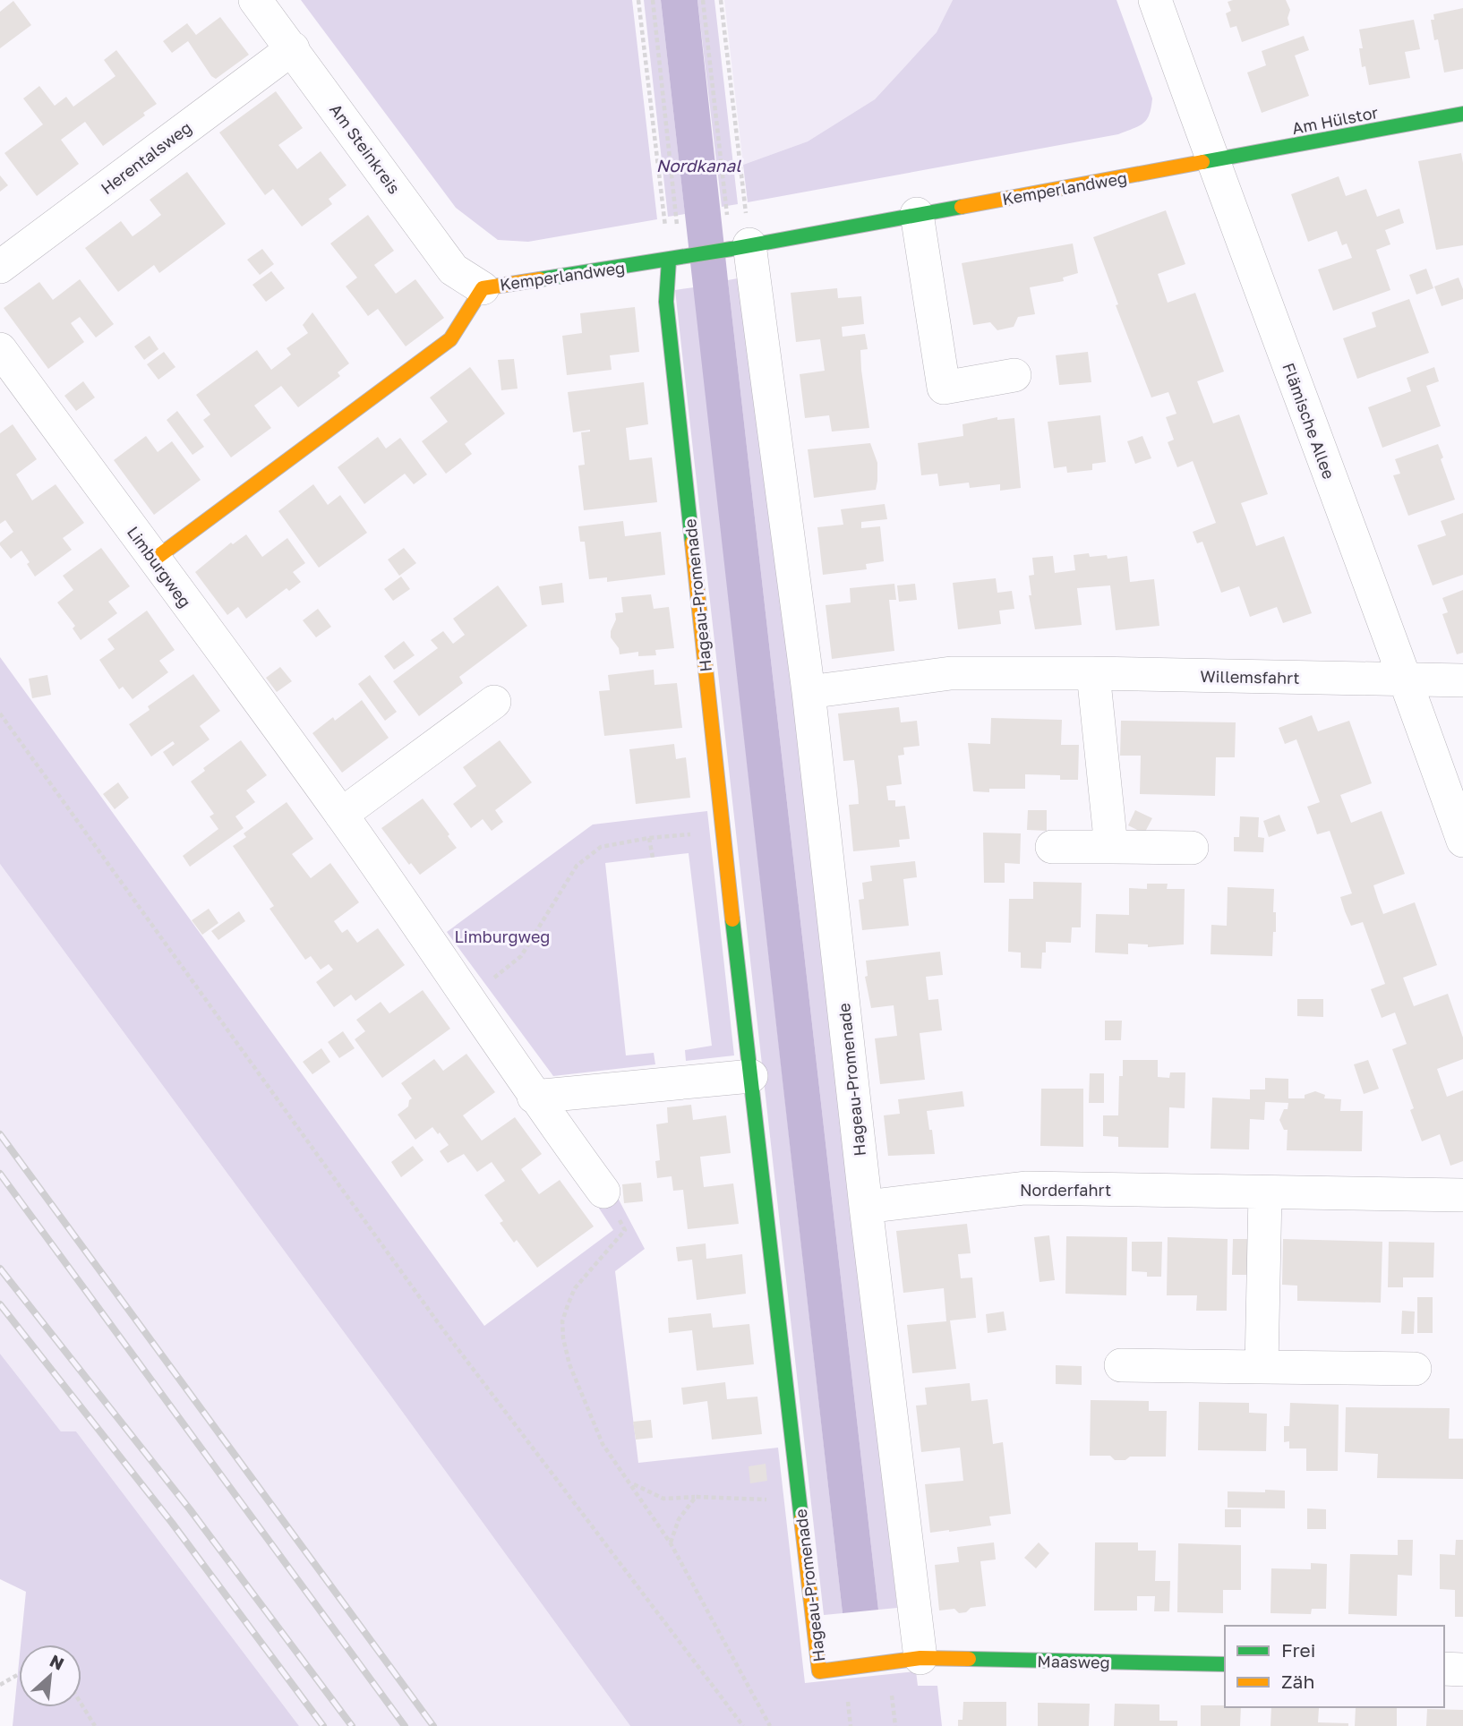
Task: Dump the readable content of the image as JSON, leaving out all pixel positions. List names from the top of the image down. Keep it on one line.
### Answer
{"streets":{"street":["Am Hülstor","Am Steinkreis","Herentalsweg","Kemperlandweg","Flämische Allee","Limburgweg","Hageau-Promenade","Willemsfahrt","Norderfahrt","Maasweg"]},"crossings":[["Am Hülstor","Kemperlandweg"],["Am Hülstor","Flämische Allee"],["Am Steinkreis","Herentalsweg"],["Am Steinkreis","Kemperlandweg"],["Kemperlandweg","Flämische Allee"],["Kemperlandweg","Limburgweg"],["Kemperlandweg","Hageau-Promenade"],["Flämische Allee","Willemsfahrt"],["Hageau-Promenade","Willemsfahrt"],["Hageau-Promenade","Norderfahrt"],["Hageau-Promenade","Maasweg"]],"water":["Nordkanal"],"parks":["Limburgweg"],"legend":["Frei","Zäh"],"north":"top right"}
